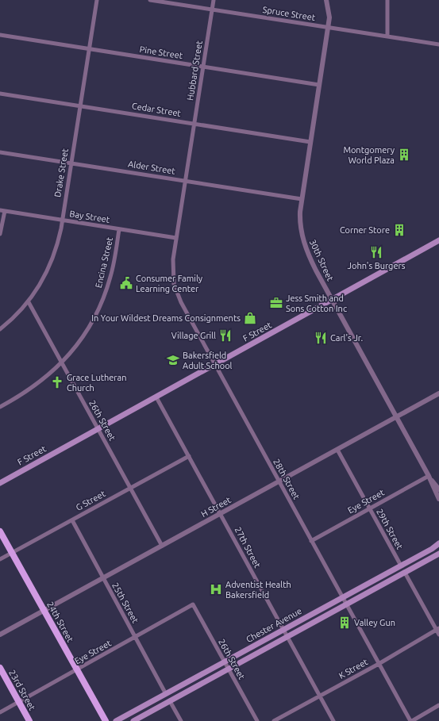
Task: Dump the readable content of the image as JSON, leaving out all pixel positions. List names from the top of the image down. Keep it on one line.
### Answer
{"streets":{"main road":["F Street","24th Street","Chester Avenue","23rd Street"],"street":["Spruce Street","Pine Street","Hubbard Street","Cedar Street","Alder Street","Drake Street","Bay Street","30th Street","Encina Street","26th Street","28th Street","G Street","Eye Street","H Street","29th Street","27th Street","25th Street","K Street"]},"crossings":[["Spruce Street","Hubbard Street"],["Spruce Street","30th Street"],["Pine Street","Hubbard Street"],["Pine Street","Drake Street"],["Pine Street","30th Street"],["Hubbard Street","Cedar Street"],["Hubbard Street","Alder Street"],["Hubbard Street","Bay Street"],["Hubbard Street","28th Street"],["Cedar Street","Drake Street"],["Cedar Street","30th Street"],["Alder Street","Drake Street"],["Alder Street","30th Street"],["Drake Street","Bay Street"],["Drake Street","26th Street"],["Bay Street","Encina Street"],["Bay Street","28th Street"],["30th Street","F Street"],["30th Street","Eye Street"],["30th Street","H Street"],["Encina Street","26th Street"],["F Street","26th Street"],["F Street","28th Street"],["F Street","27th Street"],["26th Street","G Street"],["26th Street","Eye Street"],["26th Street","H Street"],["26th Street","Chester Avenue"],["28th Street","Eye Street"],["28th Street","H Street"],["28th Street","Chester Avenue"],["28th Street","K Street"],["G Street","27th Street"],["G Street","25th Street"],["G Street","24th Street"],["Eye Street","29th Street"],["Eye Street","25th Street"],["Eye Street","24th Street"],["Eye Street","23rd Street"],["H Street","29th Street"],["H Street","27th Street"],["H Street","25th Street"],["H Street","24th Street"],["29th Street","Chester Avenue"],["27th Street","Chester Avenue"],["27th Street","K Street"],["25th Street","Chester Avenue"]],"places":{"building":["Montgomery World Plaza","Corner Store","Valley Gun"],"restaurant":["John's Burgers","Village Grill","Carl's Jr."],"public building":["Consumer Family Learning Center"],"office":["Jess Smith and Sons Cotton Inc"],"shop":["In Your Wildest Dreams Consignments"],"school or university":["Bakersfield Adult School"],"church":["Grace Lutheran Church"],"hospital":["Adventist Health Bakersfield"]}}
